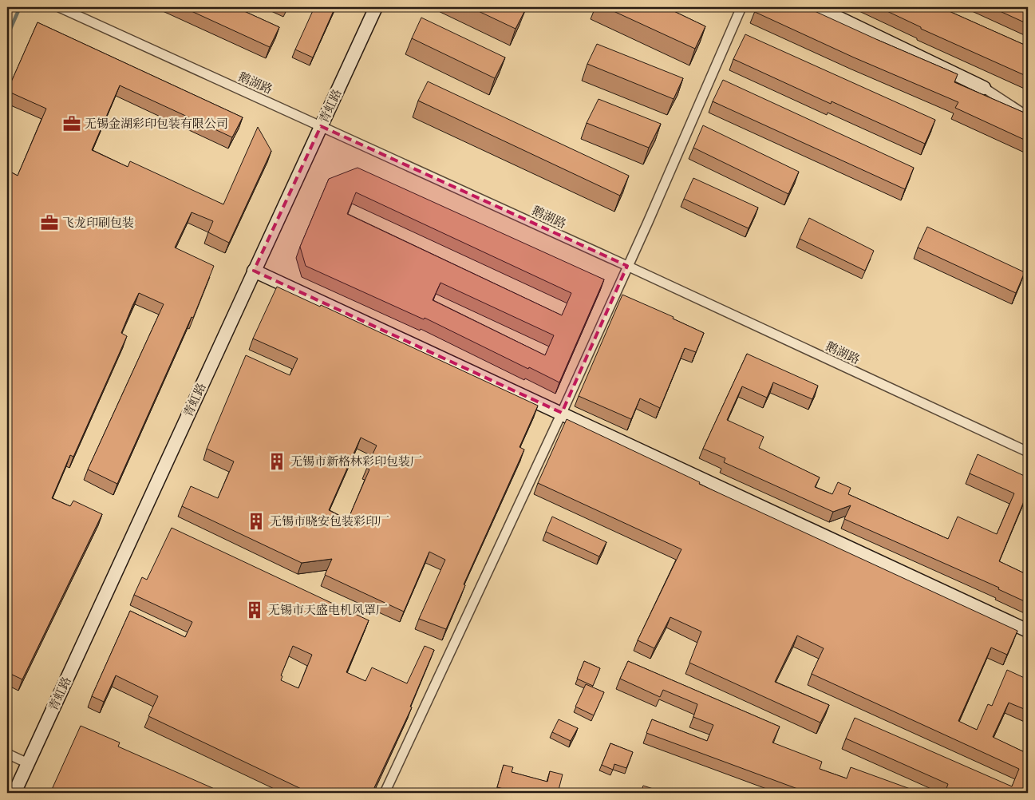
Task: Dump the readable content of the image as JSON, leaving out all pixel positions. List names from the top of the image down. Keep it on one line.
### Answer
{"streets":{"street":["鹅湖路","青虹路"]},"crossings":[["鹅湖路","青虹路"]],"places":{"office":["无锡金湖彩印包装有限公司","飞龙印刷包装"],"building":["无锡市新格林彩印包装厂","无锡市晓安包装彩印厂","无锡市天盛电机风罩厂"]}}
